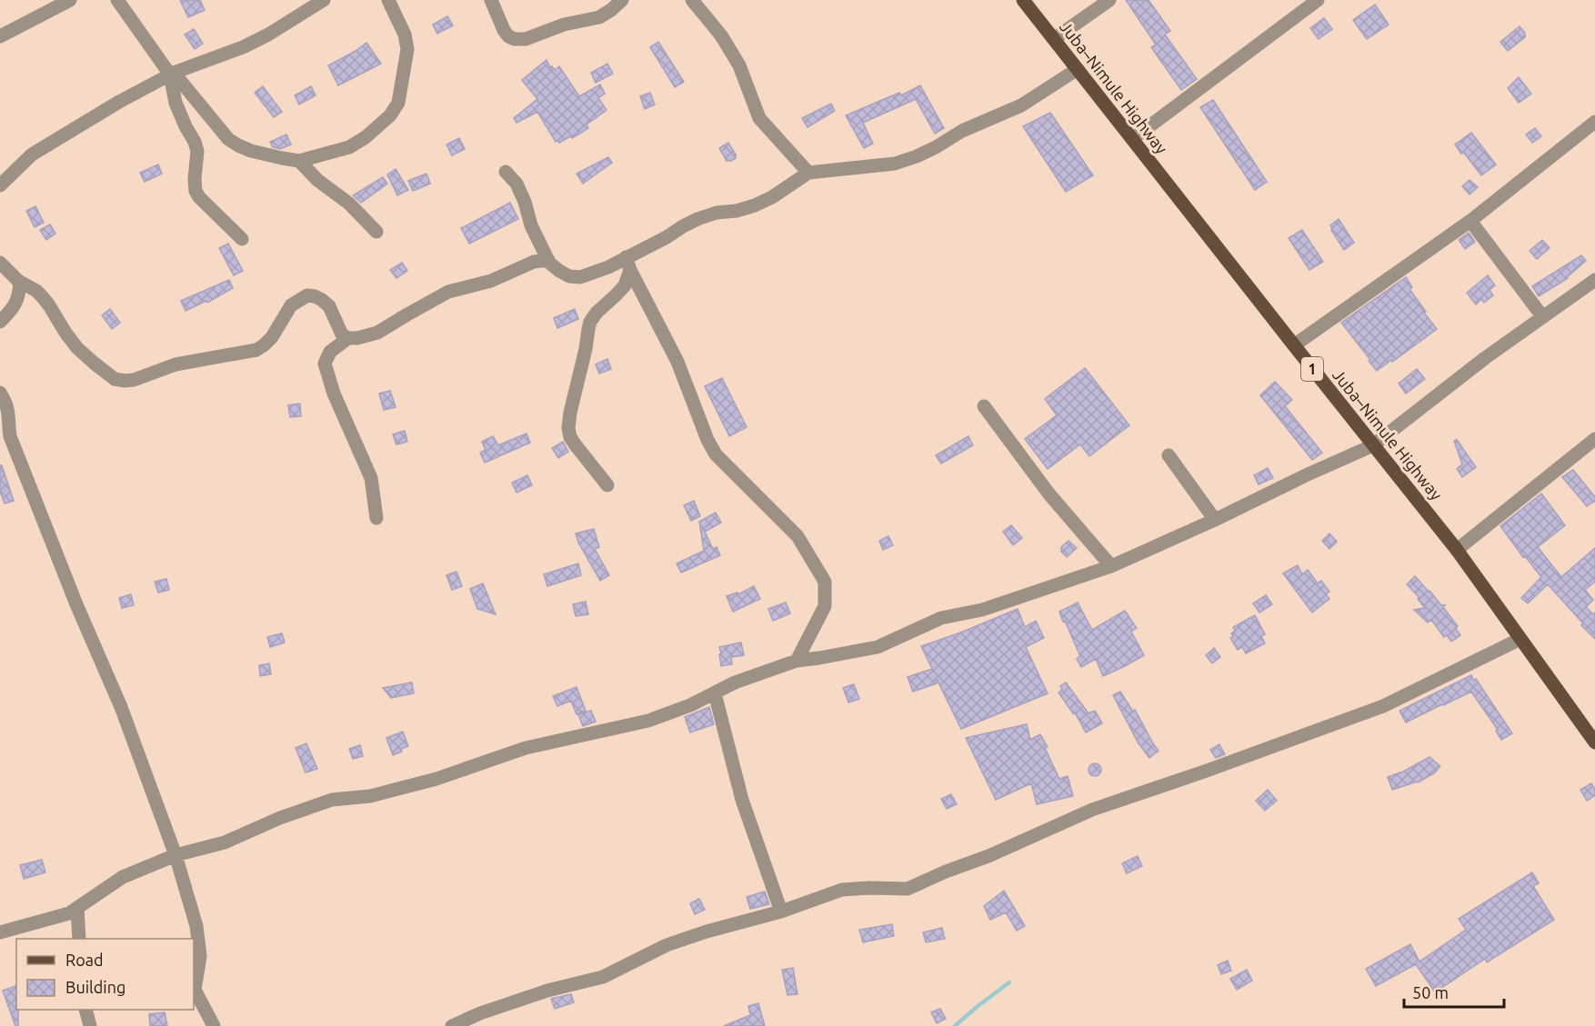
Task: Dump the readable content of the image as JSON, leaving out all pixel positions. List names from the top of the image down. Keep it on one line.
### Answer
{"streets":{"main road":["Juba–Nimule Highway","1"]},"legend":["Road","Building"],"scale_bar":"50 m"}
